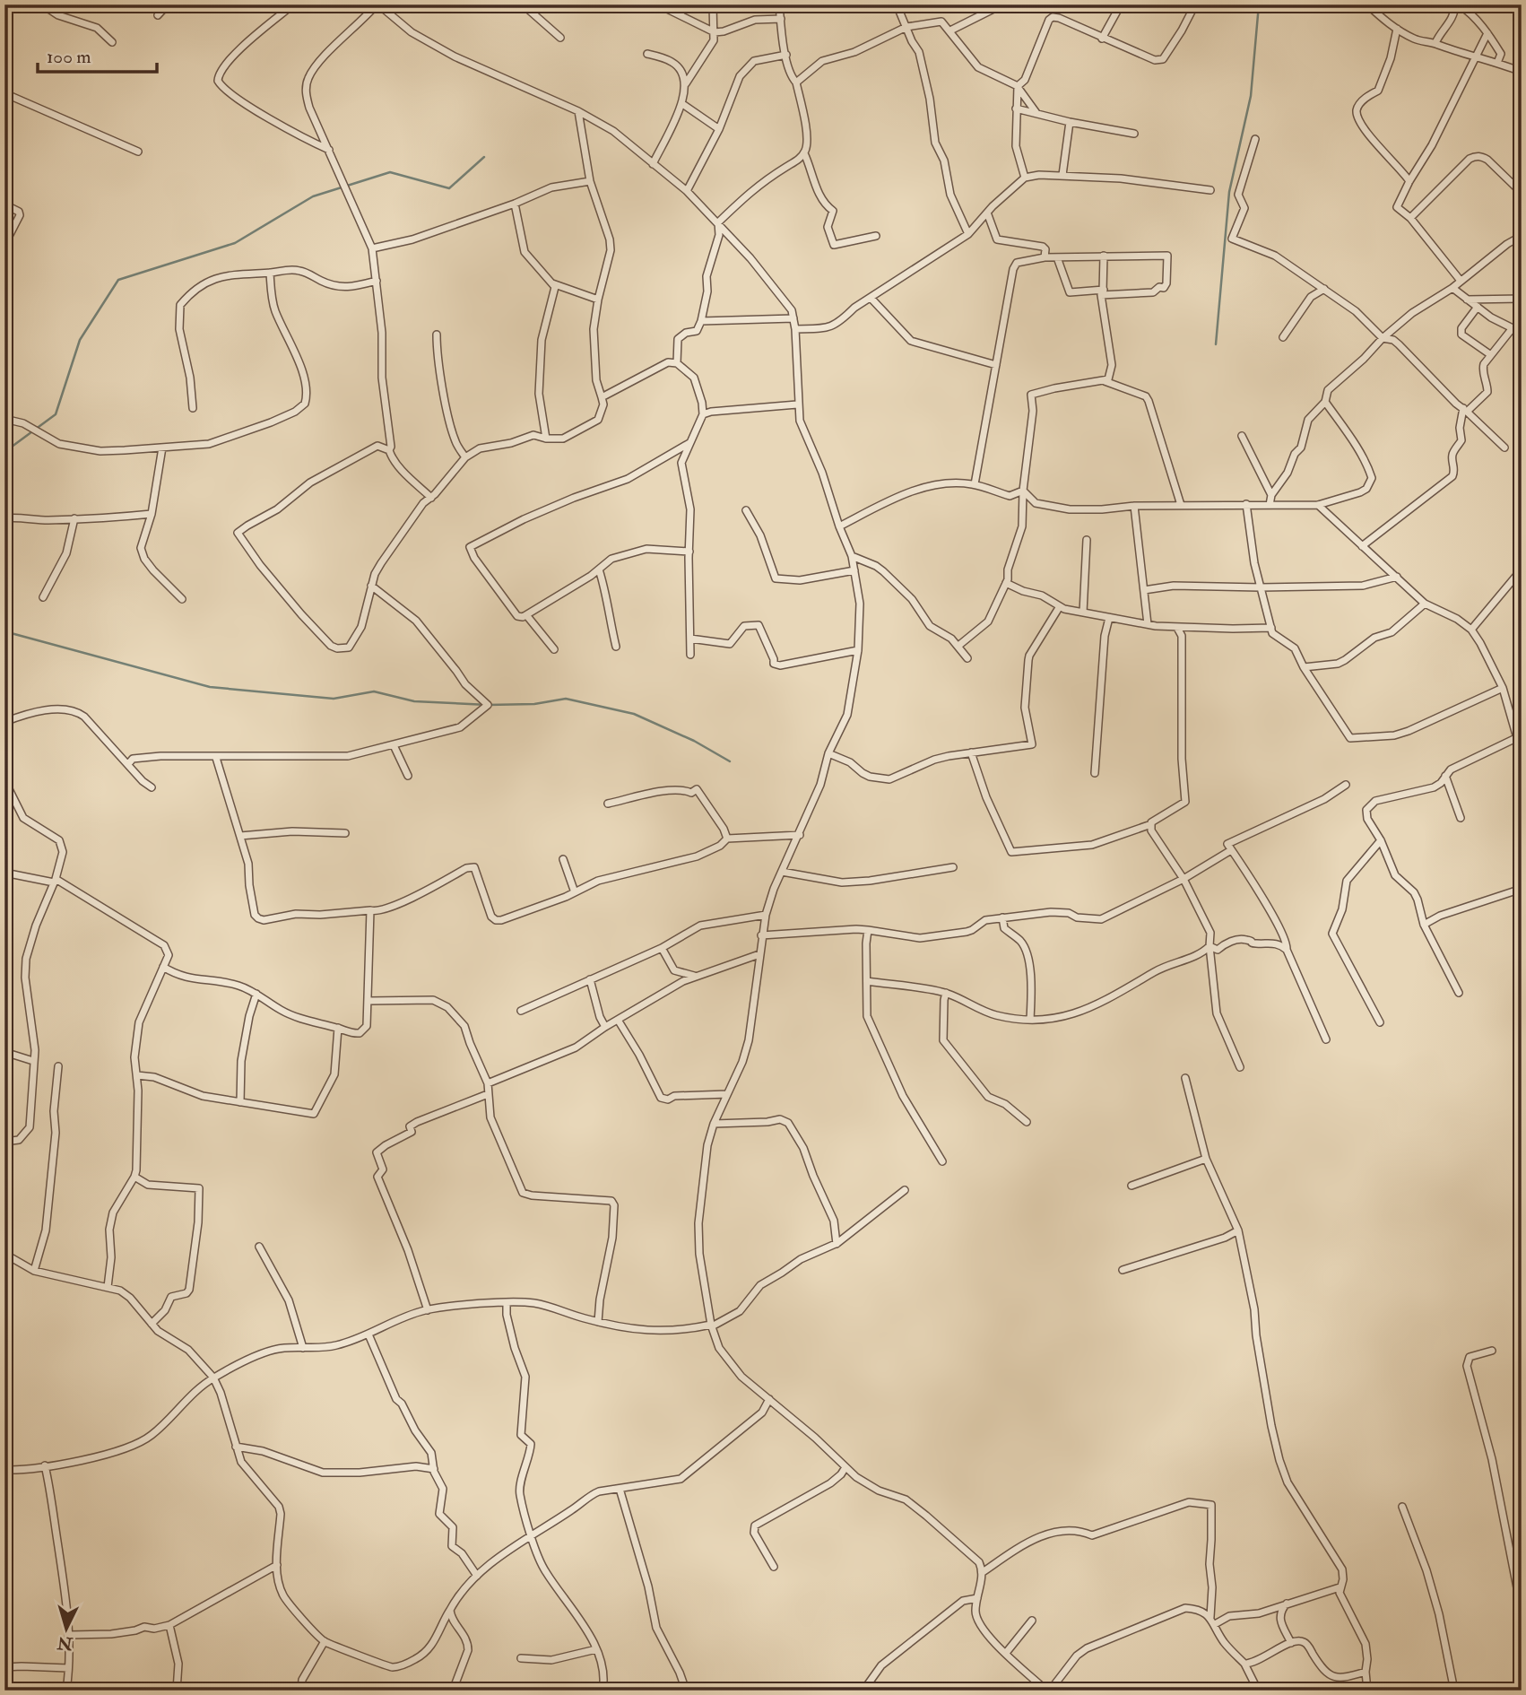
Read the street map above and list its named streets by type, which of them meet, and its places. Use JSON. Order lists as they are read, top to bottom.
{
  "scale_bar": "100 m",
  "north": "bottom"
}
